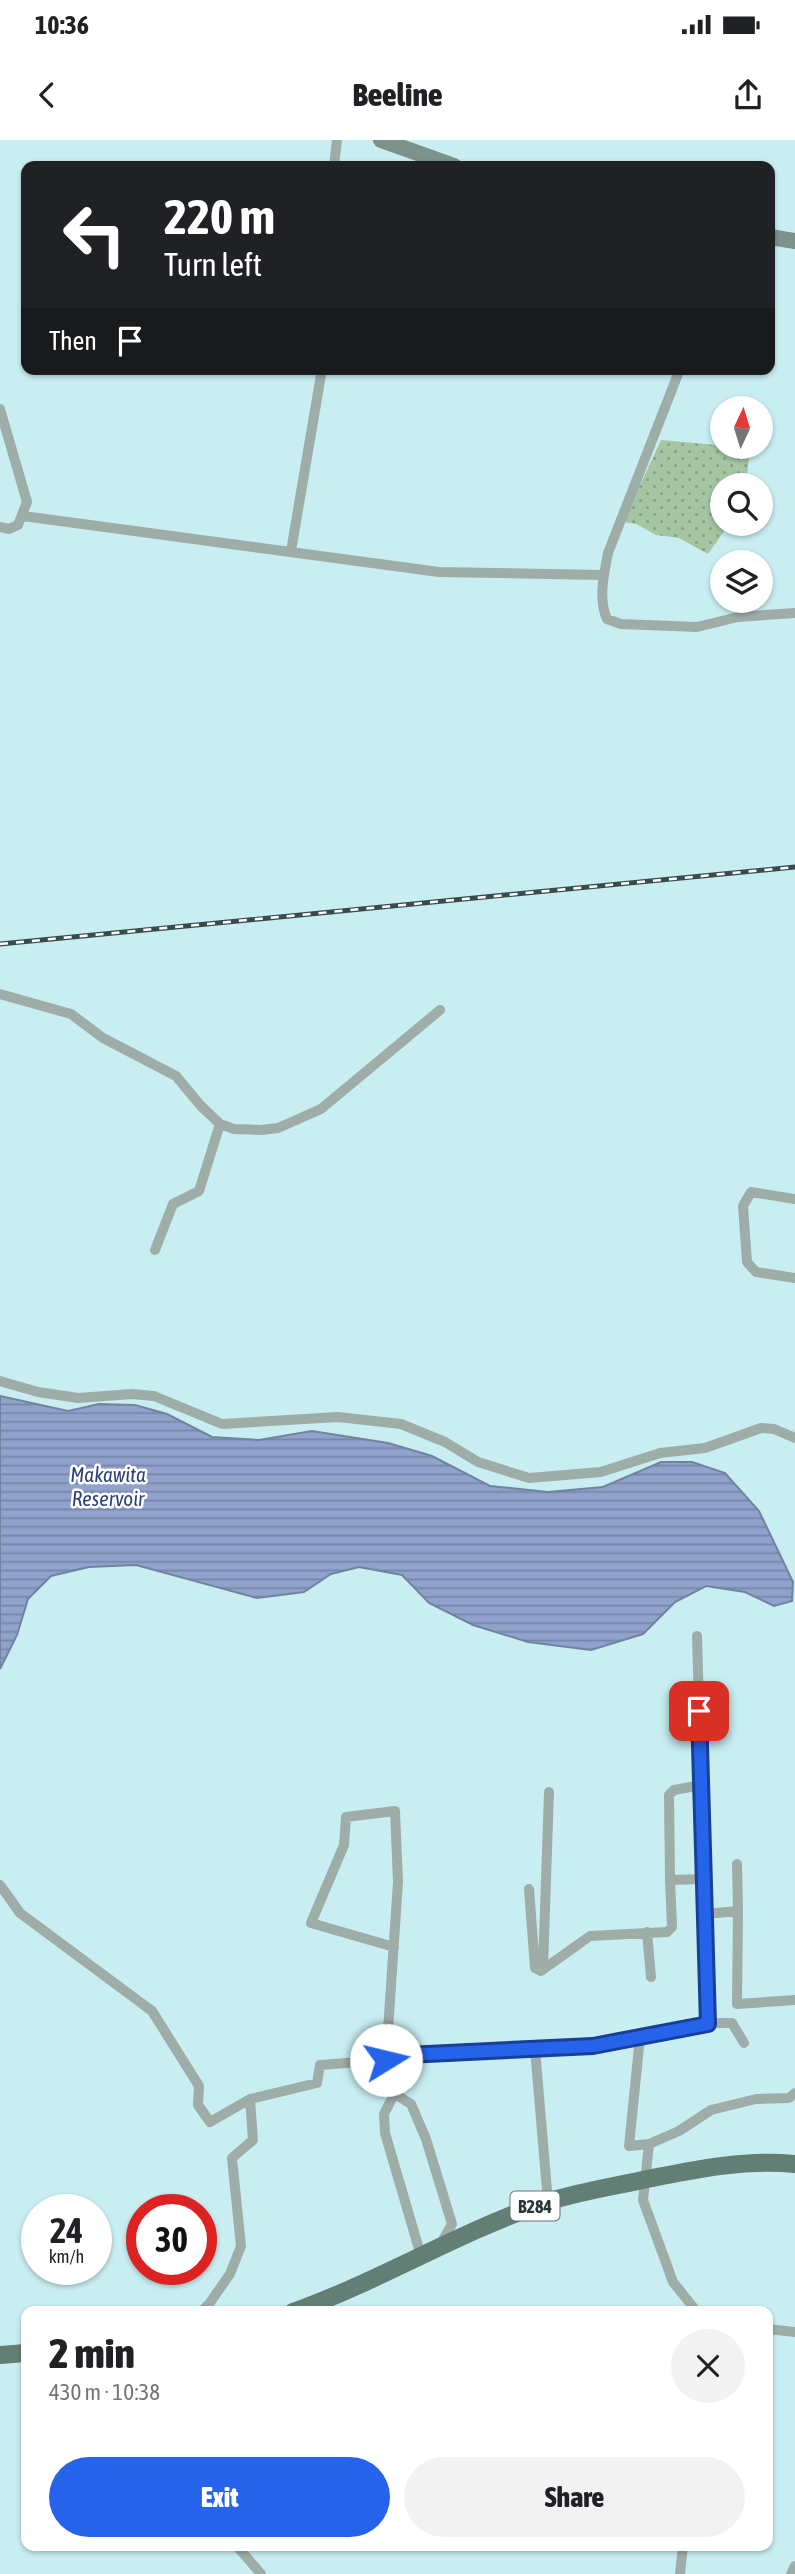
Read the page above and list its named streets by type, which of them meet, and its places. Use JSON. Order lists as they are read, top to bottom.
{
  "streets": {
    "main road": ["B284"]
  },
  "water": ["Makawita Reservoir"],
  "north": "top",
  "page": {
    "status": "10:36",
    "header": "Beeline",
    "turn": ["220 m", "Turn left"],
    "then": "Then",
    "speed": "24 km/h",
    "limit": "30",
    "heading": ["2 min", "430 m · 10:38"],
    "buttons": ["Exit", "Share"]
  }
}
